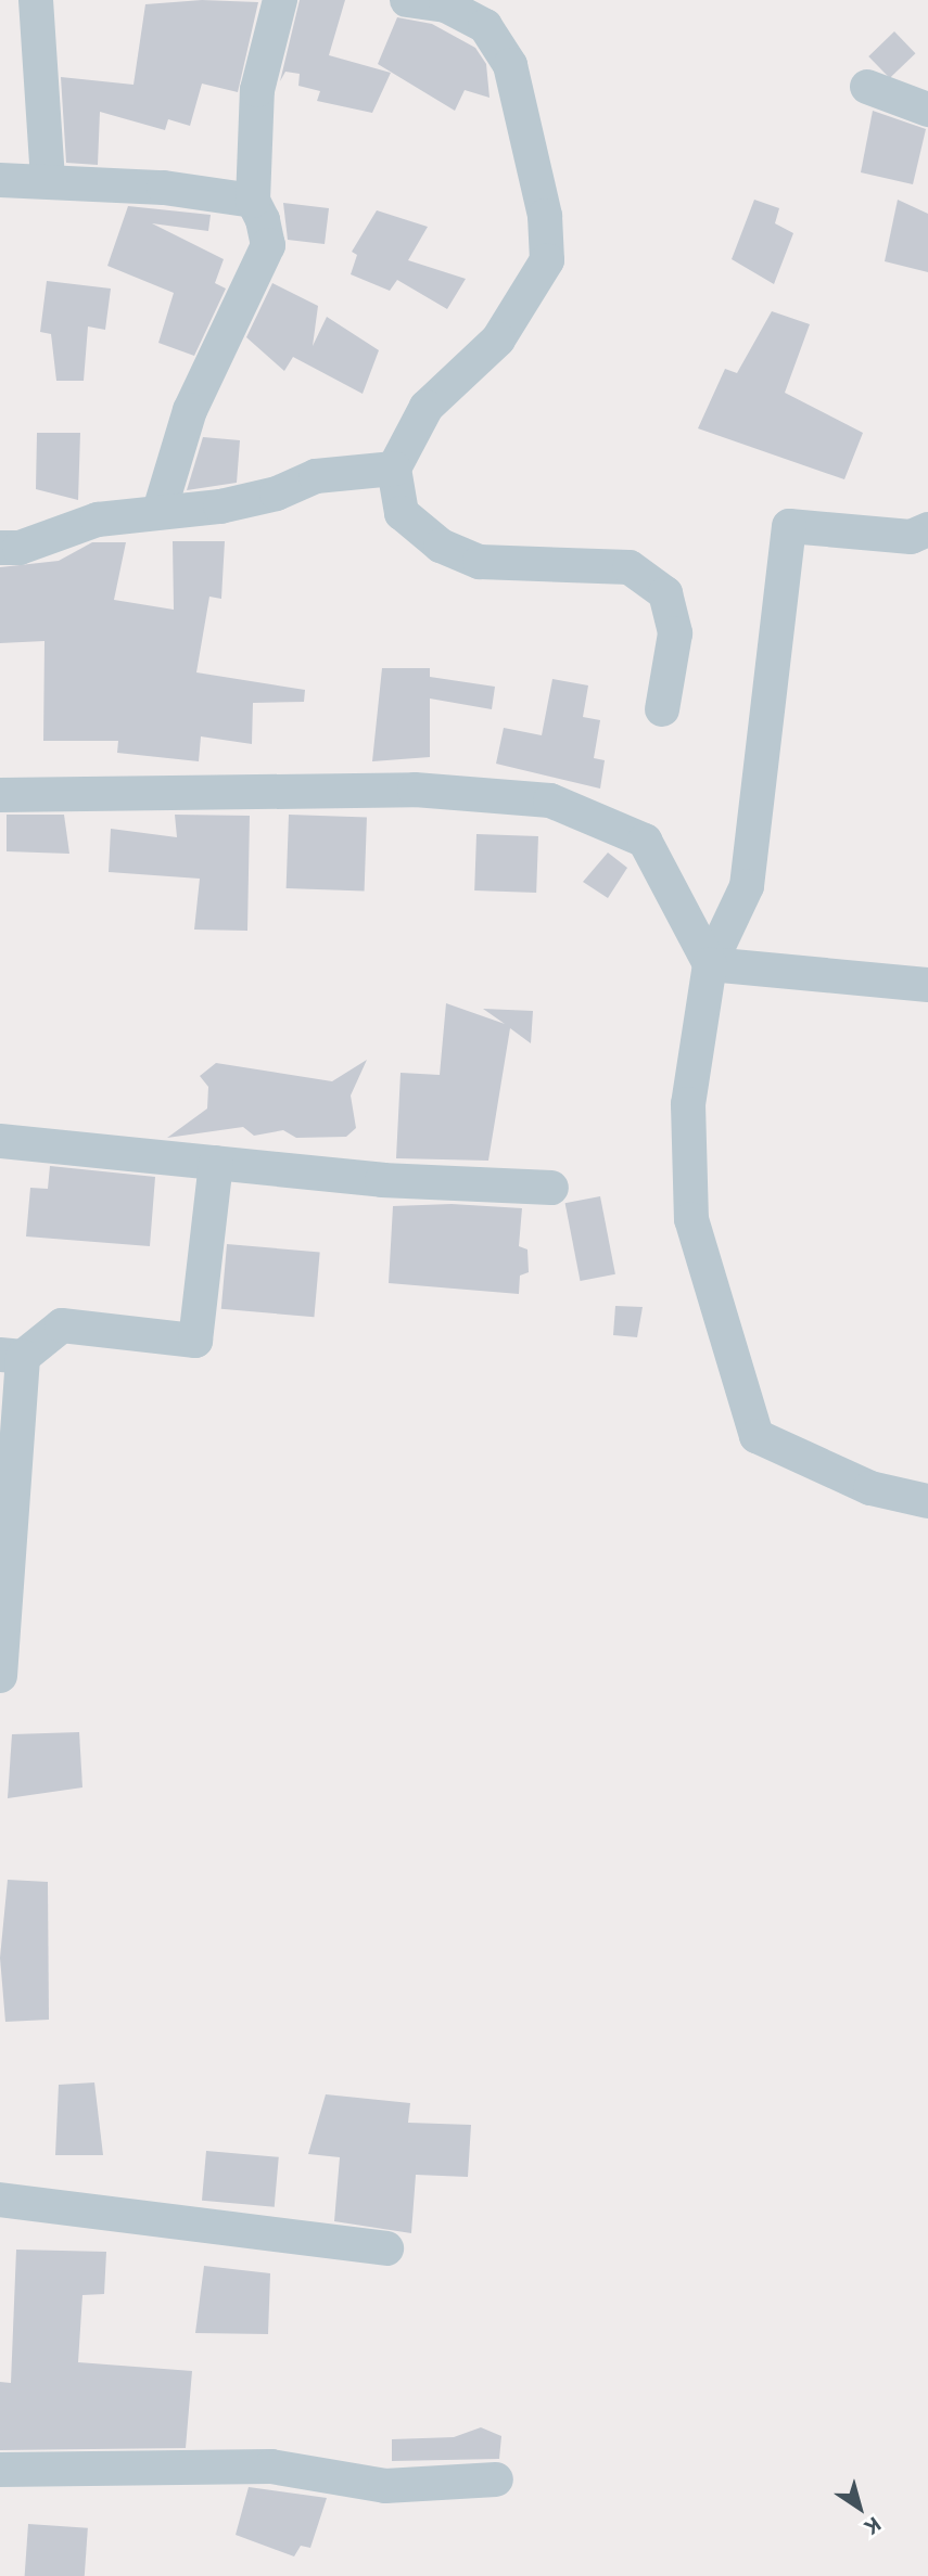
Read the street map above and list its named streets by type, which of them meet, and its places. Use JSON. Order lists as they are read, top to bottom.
{
  "north": "bottom right"
}
